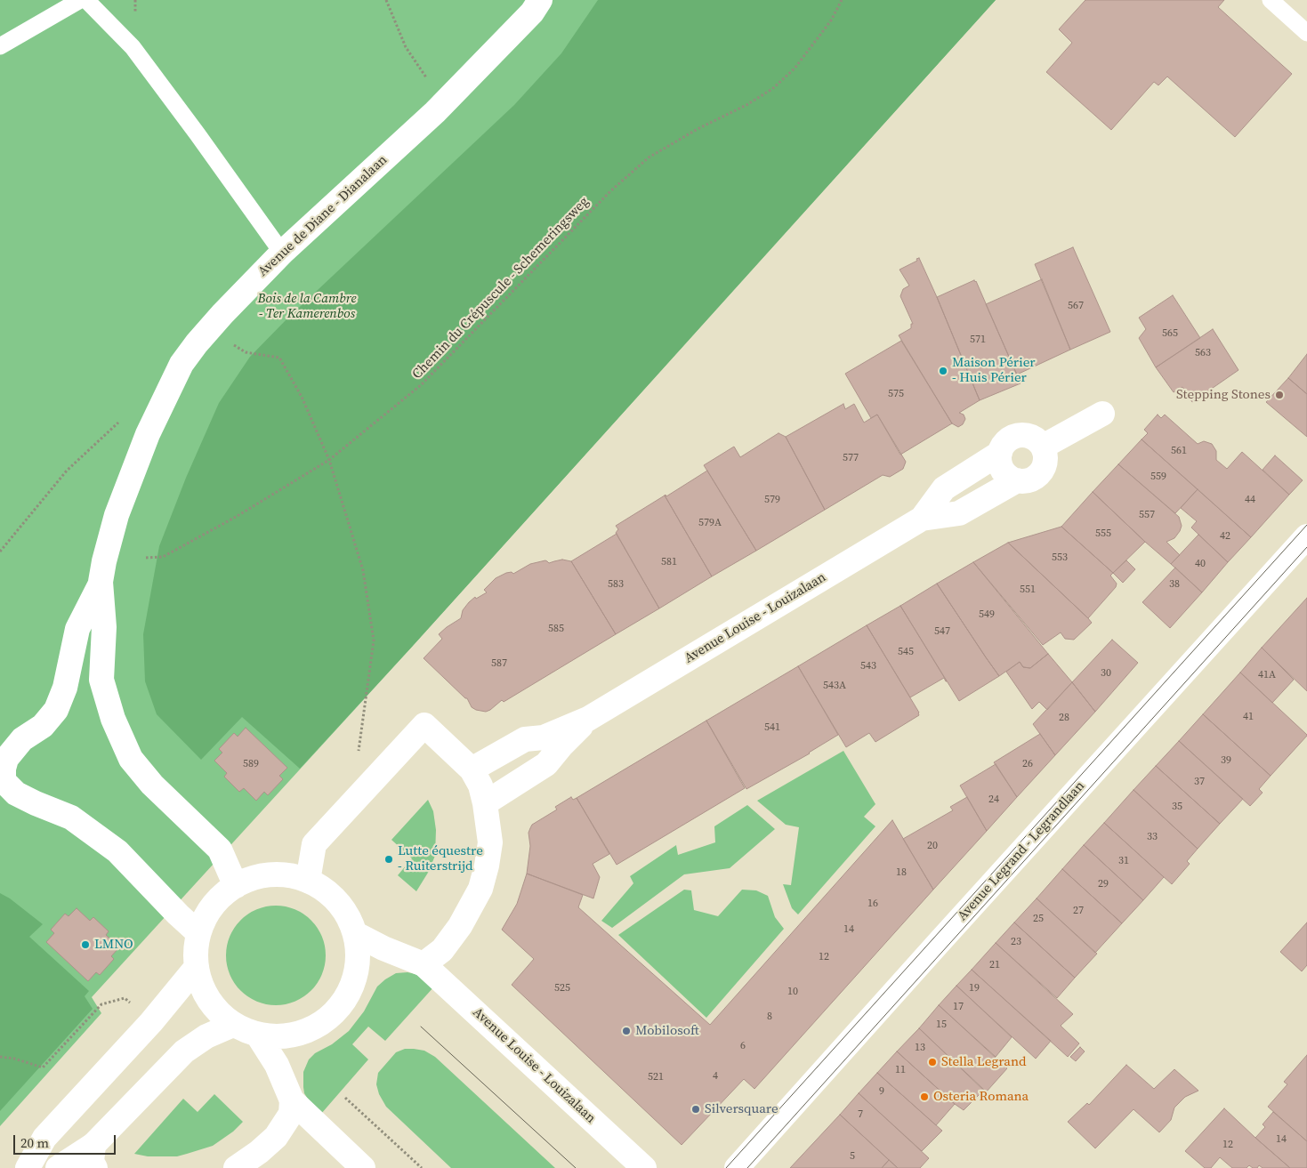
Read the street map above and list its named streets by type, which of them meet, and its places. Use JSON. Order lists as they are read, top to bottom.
{
  "streets": {
    "street": ["Avenue de Diane - Dianalaan", "Avenue Louise - Louizalaan", "Avenue Legrand - Legrandlaan"],
    "path": ["Chemin du Crépuscule - Schemeringsweg"]
  },
  "parks": ["Bois de la Cambre - Ter Kamerenbos"],
  "places": [
    "Maison Périer - Huis Périer",
    "Stepping Stones",
    "Lutte équestre - Ruiterstrijd",
    "LMNO",
    "Mobilosoft",
    "Stella Legrand",
    "Osteria Romana",
    "Silversquare"
  ],
  "house_numbers": [
    "567",
    "565",
    "571",
    "563",
    "575",
    "561",
    "577",
    "559",
    "579",
    "44",
    "557",
    "579A",
    "555",
    "42",
    "553",
    "581",
    "40",
    "583",
    "38",
    "551",
    "549",
    "585",
    "547",
    "545",
    "587",
    "543",
    "30",
    "41A",
    "543A",
    "41",
    "28",
    "541",
    "39",
    "589",
    "26",
    "37",
    "24",
    "35",
    "33",
    "20",
    "31",
    "18",
    "29",
    "16",
    "27",
    "25",
    "14",
    "23",
    "12",
    "21",
    "525",
    "19",
    "10",
    "17",
    "8",
    "15",
    "6",
    "13",
    "11",
    "4",
    "521",
    "9",
    "7",
    "14",
    "12",
    "5"
  ],
  "scale_bar": "20 m"
}
